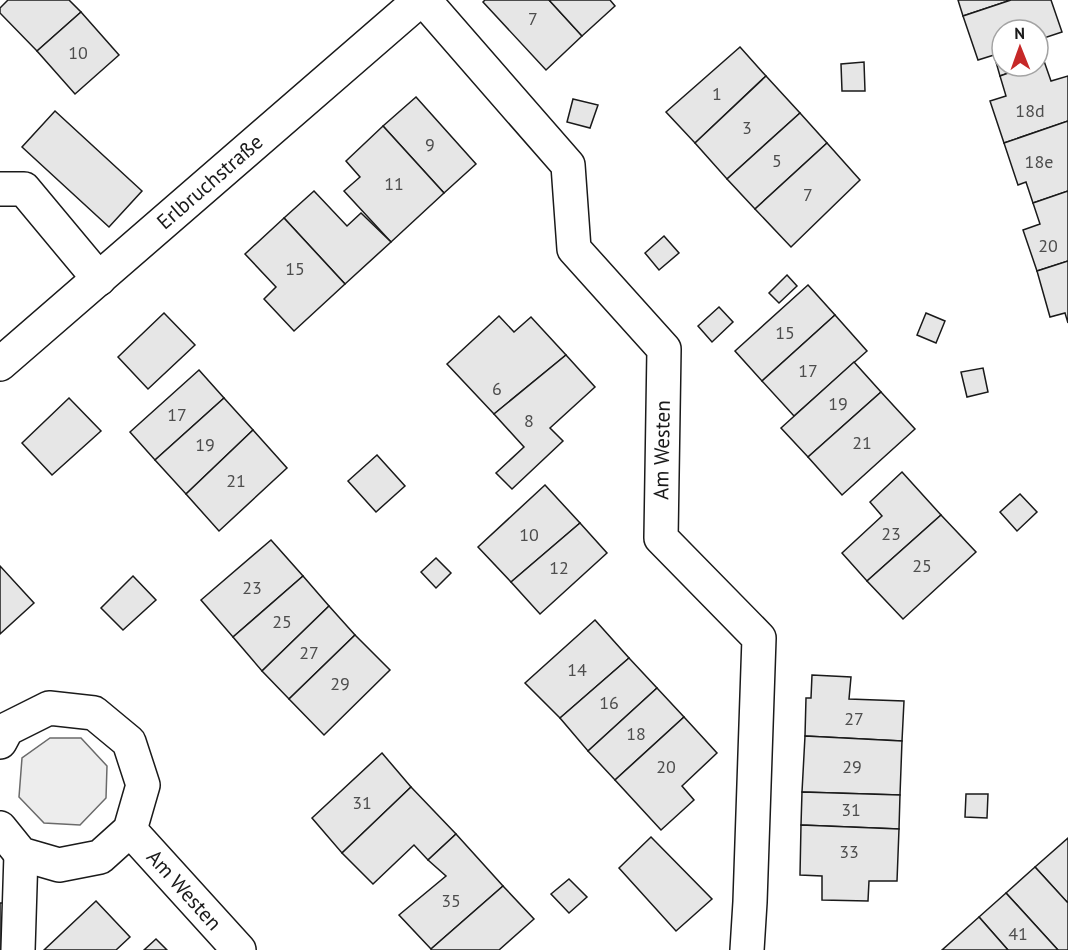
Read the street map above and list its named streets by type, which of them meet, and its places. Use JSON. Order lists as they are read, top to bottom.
{
  "streets": {
    "street": ["Erlbruchstraße", "Am Westen"]
  },
  "crossings": [
    ["Erlbruchstraße", "Am Westen"]
  ],
  "house_numbers": [
    "7",
    "10",
    "1",
    "18d",
    "3",
    "9",
    "5",
    "18e",
    "11",
    "7",
    "20",
    "15",
    "15",
    "17",
    "6",
    "19",
    "17",
    "8",
    "21",
    "19",
    "21",
    "23",
    "10",
    "25",
    "12",
    "23",
    "25",
    "27",
    "14",
    "29",
    "16",
    "27",
    "18",
    "20",
    "29",
    "31",
    "31",
    "33",
    "35",
    "41"
  ],
  "north": "top"
}
